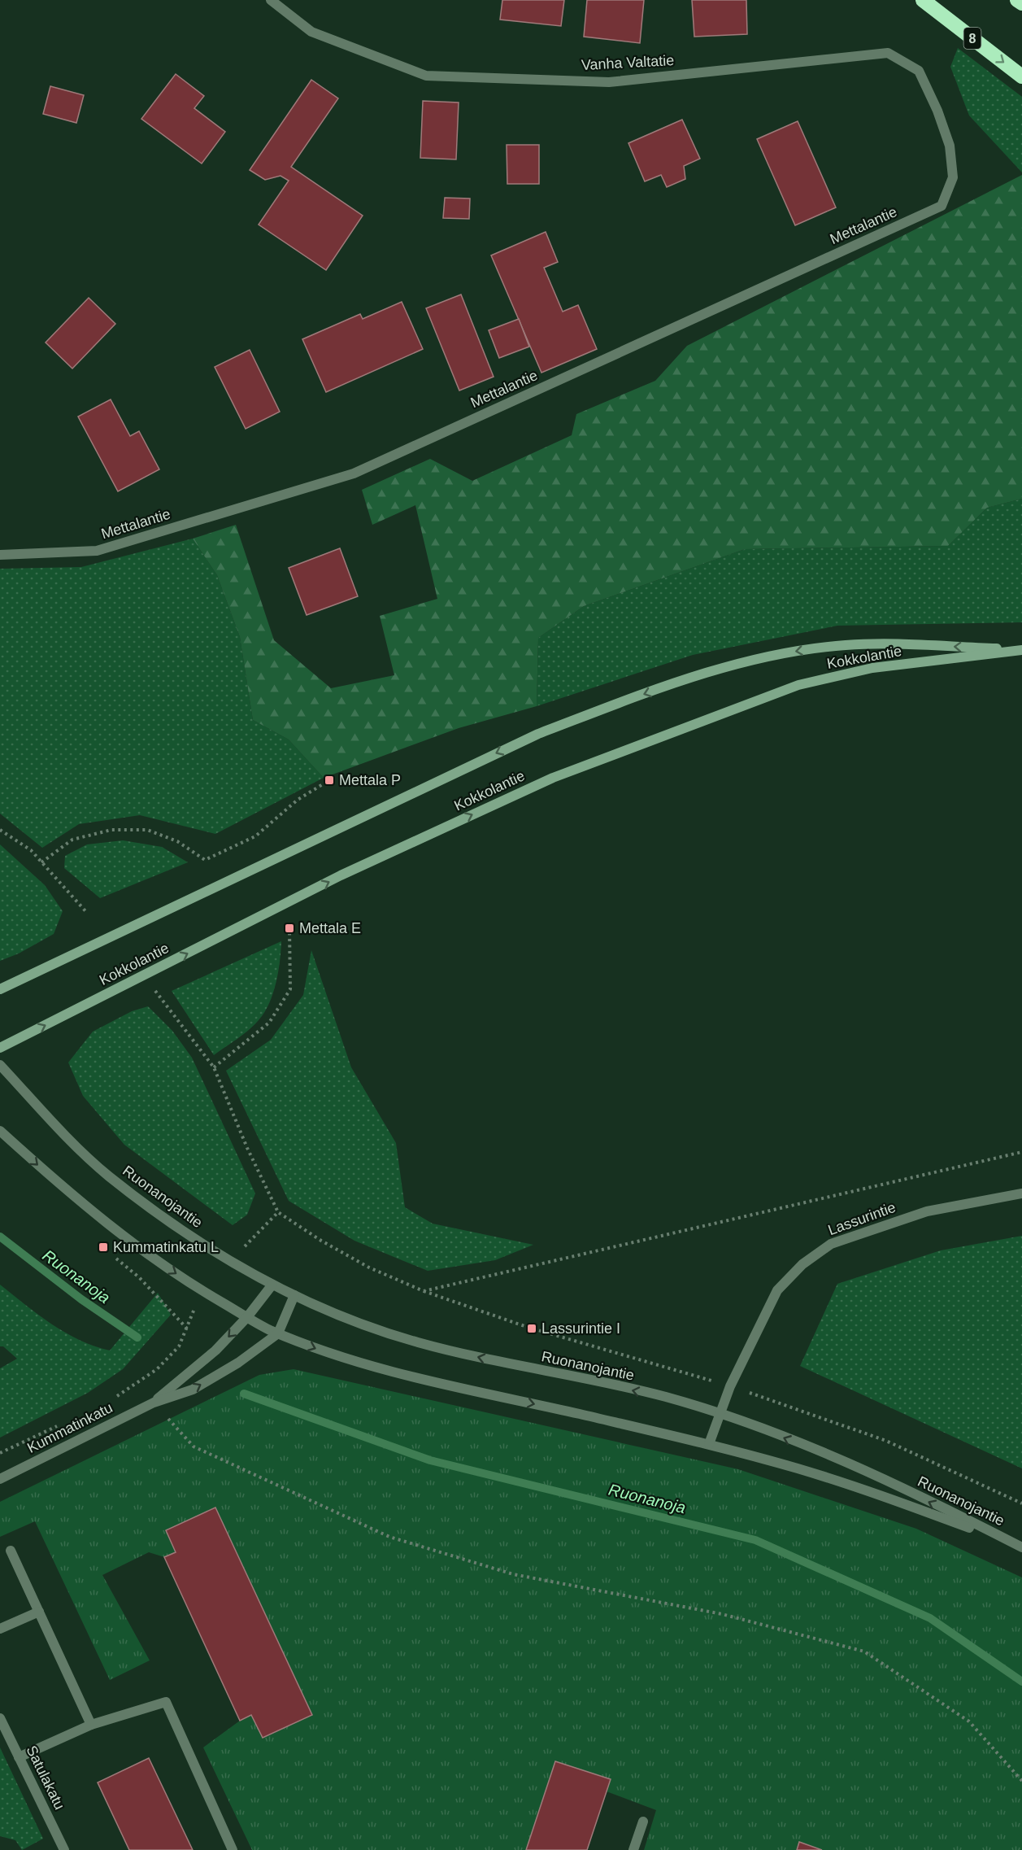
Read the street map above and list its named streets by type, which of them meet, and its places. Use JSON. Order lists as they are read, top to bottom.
{
  "streets": {
    "highway": ["8"],
    "main road": ["Kokkolantie"],
    "street": [
      "Vanha Valtatie",
      "Mettalantie",
      "Ruonanojantie",
      "Lassurintie",
      "Kummatinkatu",
      "Satulakatu"
    ]
  },
  "crossings": [
    ["Vanha Valtatie", "Mettalantie"],
    ["Ruonanojantie", "Lassurintie"],
    ["Ruonanojantie", "Kummatinkatu"]
  ],
  "water": ["Ruonanoja"],
  "places": {
    "transit": [
      "Mettala P",
      "Mettala E",
      "Kummatinkatu L",
      "Lassurintie I"
    ]
  }
}
